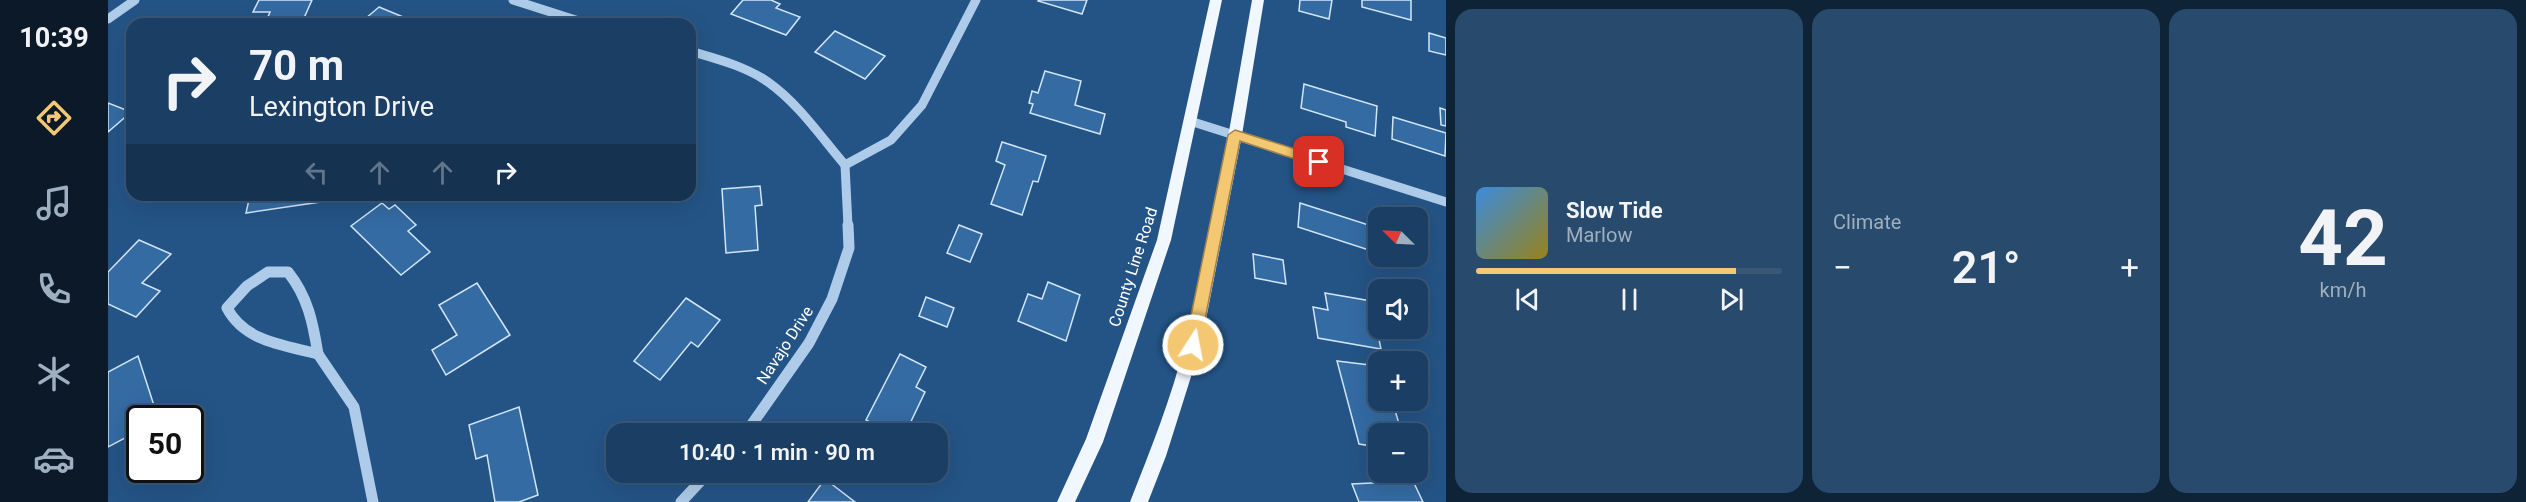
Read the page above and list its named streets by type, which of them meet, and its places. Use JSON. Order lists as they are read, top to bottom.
{
  "streets": {
    "main road": ["County Line Road"],
    "street": ["Navajo Drive"]
  },
  "north": "top left",
  "page": {
    "tabs": "10:39",
    "tile": [
      "Climate",
      ["42", "km/h"]
    ],
    "turn": ["70 m", "Lexington Drive"],
    "song": ["Slow Tide", "Marlow"],
    "map_buttons": ["+", "−"],
    "heat": ["−", "21°", "+"],
    "limit": "50",
    "trip": "10:40 · 1 min · 90 m"
  }
}
